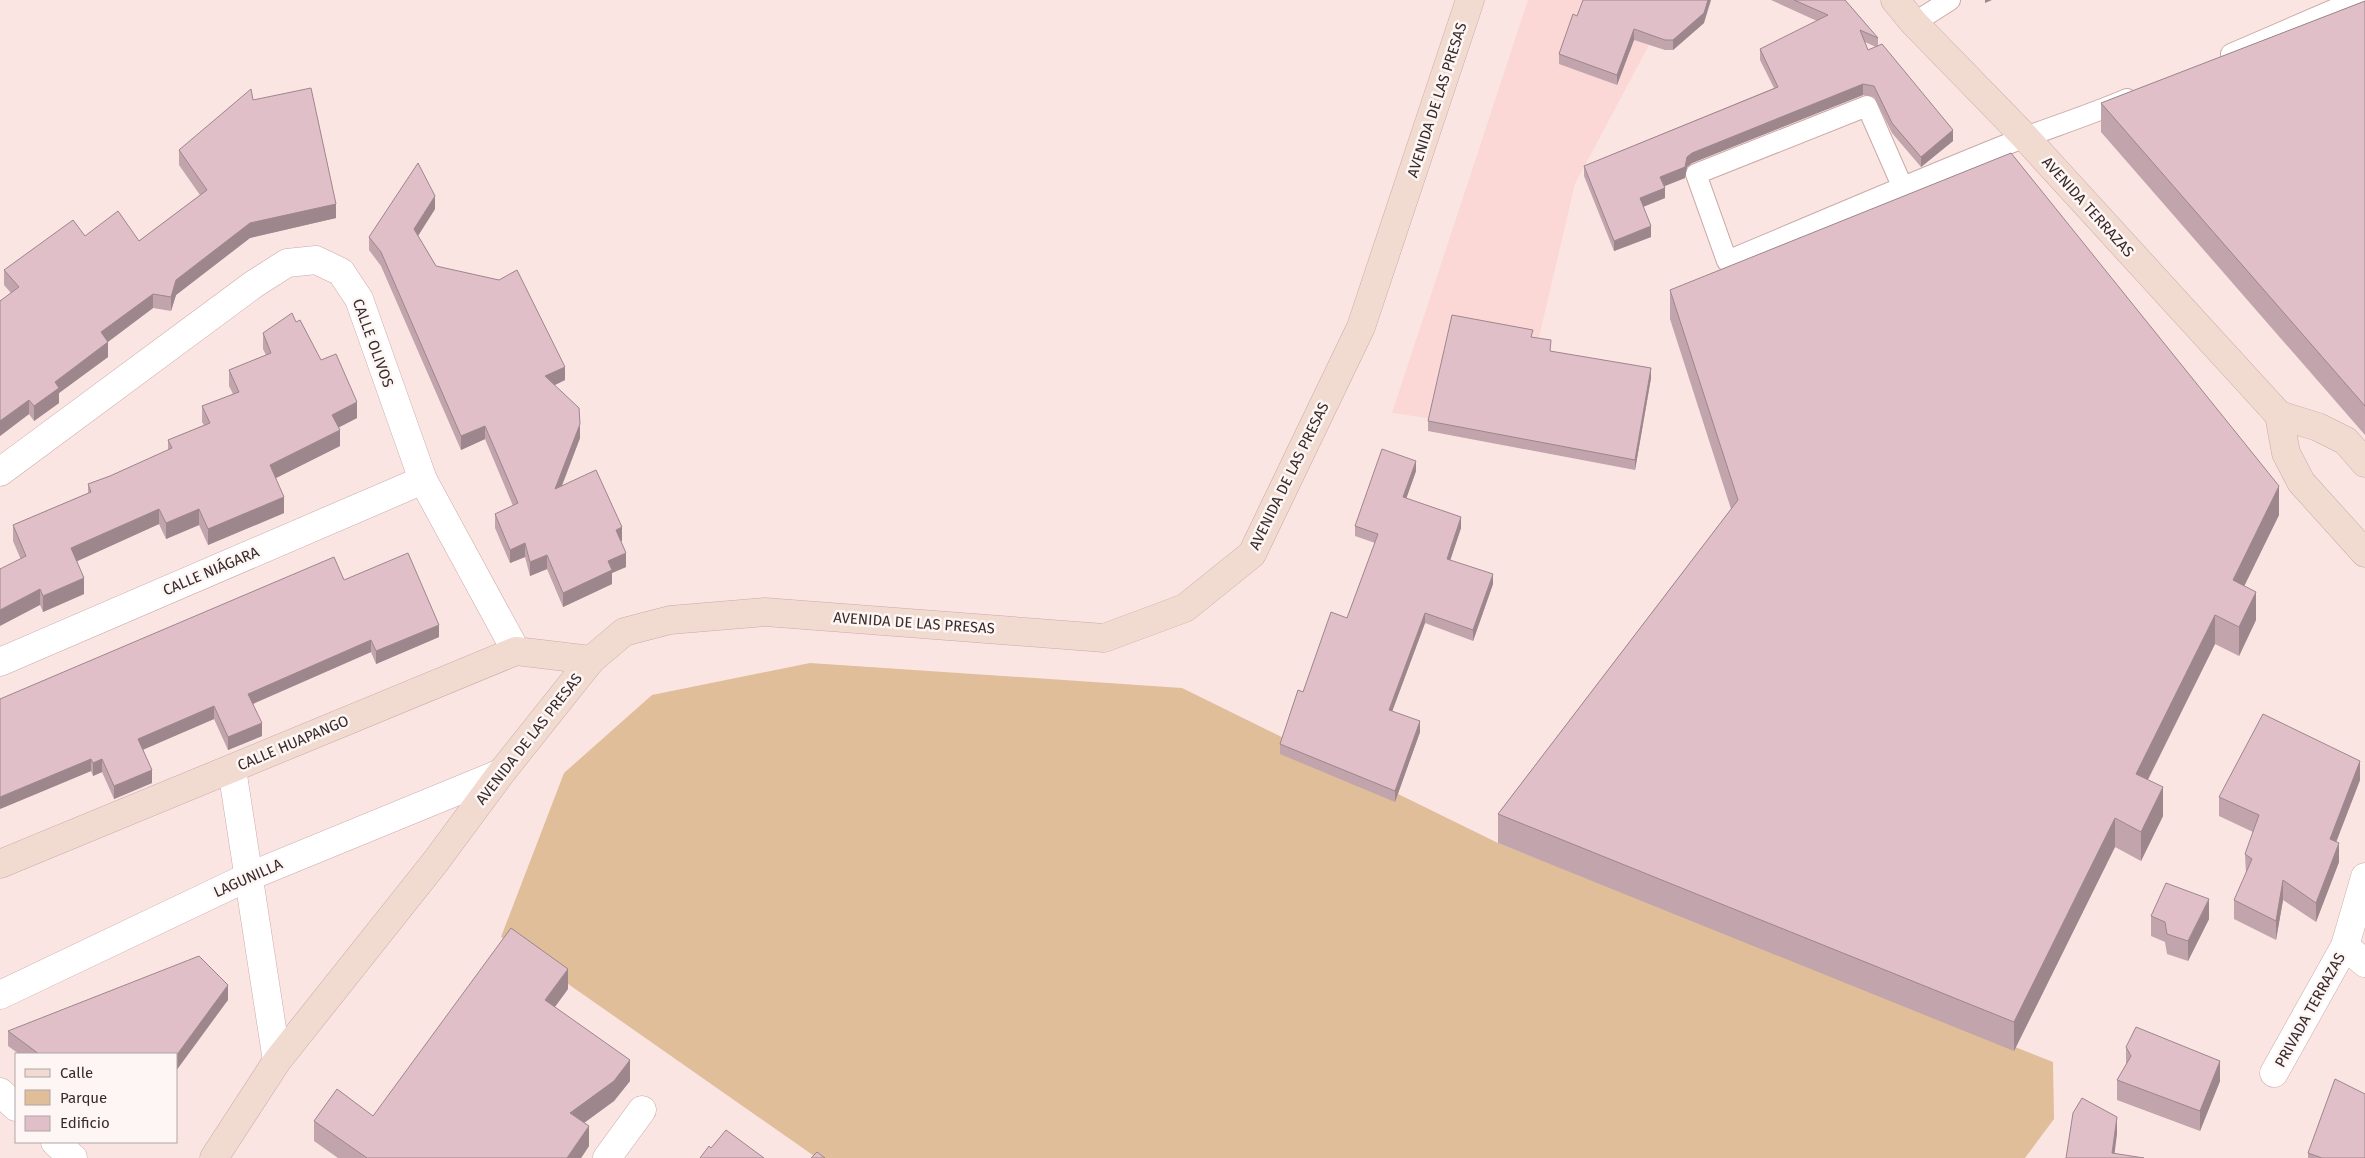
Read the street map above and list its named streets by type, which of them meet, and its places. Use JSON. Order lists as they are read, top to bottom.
{
  "streets": {
    "main road": ["AVENIDA DE LAS PRESAS", "AVENIDA TERRAZAS", "CALLE HUAPANGO"],
    "street": [
      "CALLE OLIVOS",
      "CALLE NIÁGARA",
      "LAGUNILLA",
      "PRIVADA TERRAZAS"
    ]
  },
  "crossings": [
    ["AVENIDA DE LAS PRESAS", "CALLE HUAPANGO"],
    ["AVENIDA DE LAS PRESAS", "LAGUNILLA"],
    ["CALLE OLIVOS", "CALLE NIÁGARA"],
    ["CALLE OLIVOS", "CALLE HUAPANGO"]
  ],
  "legend": ["Calle", "Parque", "Edificio"]
}
